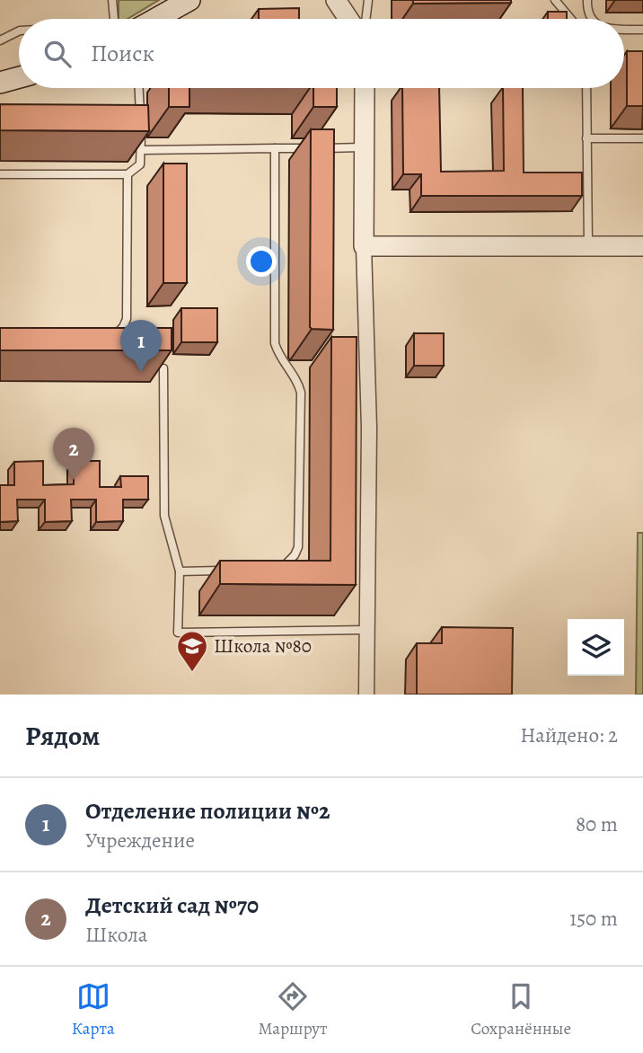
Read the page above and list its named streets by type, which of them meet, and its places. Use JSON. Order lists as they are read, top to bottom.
{
  "places": {
    "school or university": ["Школа №80"]
  },
  "page": {
    "search": "Поиск",
    "pins": ["1", "2"],
    "heading": ["Рядом", "Найдено: 2"],
    "list": [
      {
        "mark": "1",
        "name": "Отделение полиции №2",
        "note": "Учреждение",
        "value": "80 m"
      },
      {
        "mark": "2",
        "name": "Детский сад №70",
        "note": "Школа",
        "value": "150 m"
      }
    ],
    "nav": ["Карта", "Маршрут", "Сохранённые"]
  }
}
